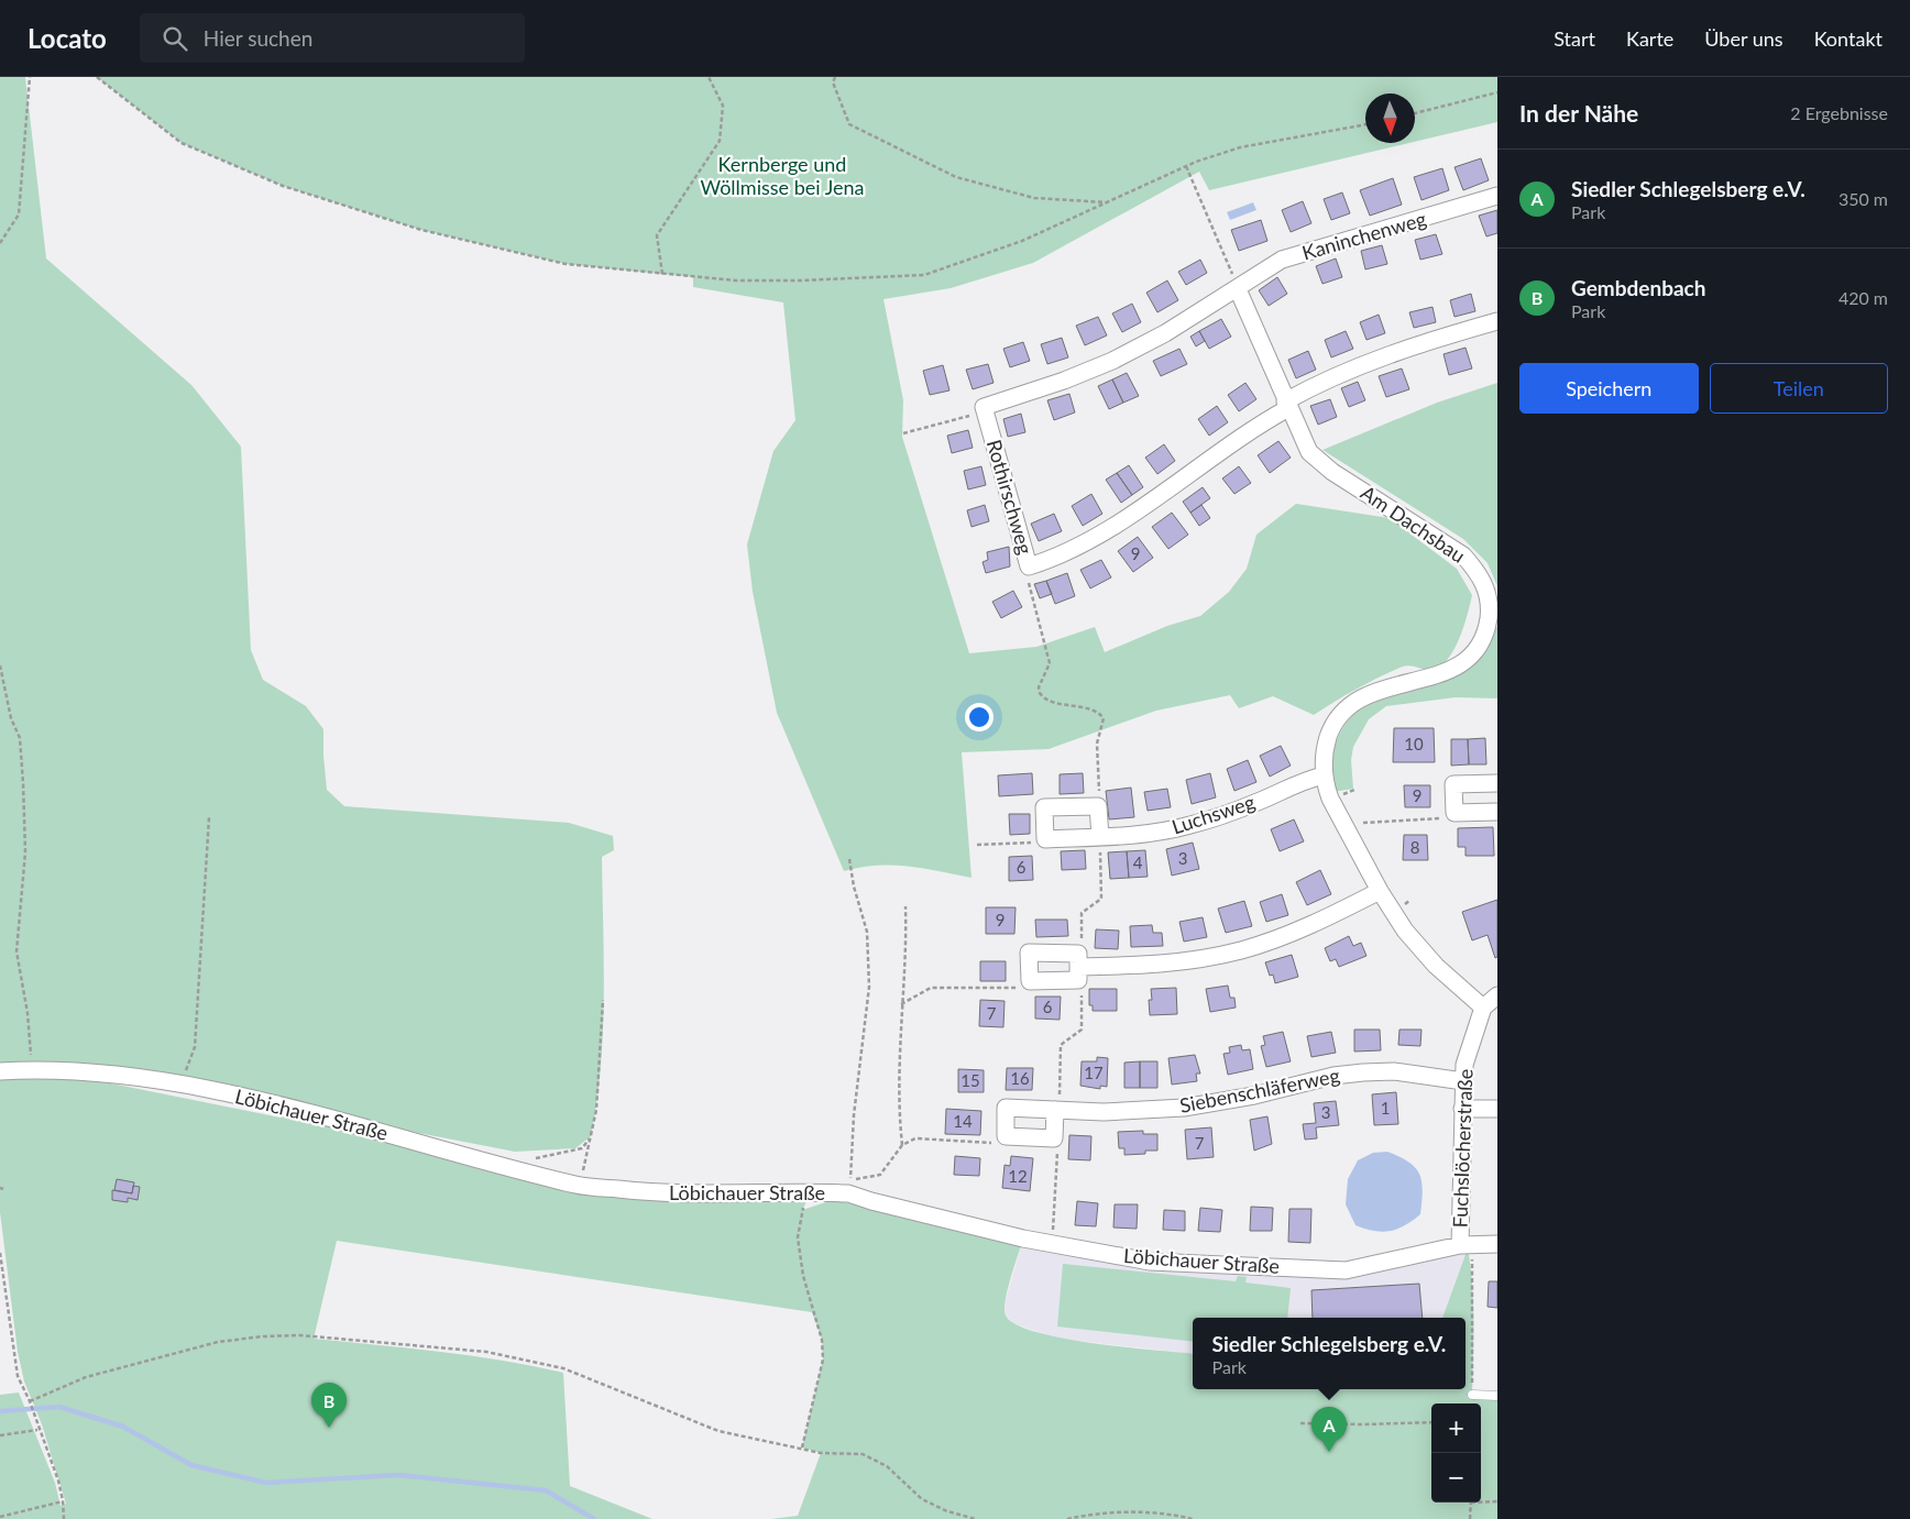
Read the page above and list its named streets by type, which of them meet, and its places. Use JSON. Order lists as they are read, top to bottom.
{
  "streets": {
    "street": [
      "Kaninchenweg",
      "Rothirschweg",
      "Am Dachsbau",
      "Luchsweg",
      "Siebenschläferweg",
      "Löbichauer Straße",
      "Fuchslöcherstraße"
    ]
  },
  "crossings": [
    ["Kaninchenweg", "Am Dachsbau"],
    ["Rothirschweg", "Am Dachsbau"],
    ["Am Dachsbau", "Luchsweg"],
    ["Am Dachsbau", "Fuchslöcherstraße"],
    ["Siebenschläferweg", "Fuchslöcherstraße"],
    ["Löbichauer Straße", "Fuchslöcherstraße"]
  ],
  "parks": ["Kernberge und Wöllmisse bei Jena"],
  "house_numbers": [
    "9",
    "10",
    "9",
    "8",
    "3",
    "4",
    "6",
    "9",
    "6",
    "7",
    "17",
    "16",
    "15",
    "1",
    "3",
    "14",
    "7",
    "12"
  ],
  "north": "bottom",
  "page": {
    "header": "Locato",
    "search": "Hier suchen",
    "nav": [
      "Start",
      "Karte",
      "Über uns",
      "Kontakt"
    ],
    "heading": ["In der Nähe", "2 Ergebnisse"],
    "list": [
      {
        "mark": "A",
        "name": "Siedler Schlegelsberg e.V.",
        "note": "Park",
        "value": "350 m"
      },
      {
        "mark": "B",
        "name": "Gembdenbach",
        "note": "Park",
        "value": "420 m"
      }
    ],
    "buttons": ["Speichern", "Teilen"],
    "popup": ["Siedler Schlegelsberg e.V.", "Park"],
    "pins": ["B", "A"],
    "map_buttons": ["+", "−"]
  }
}
